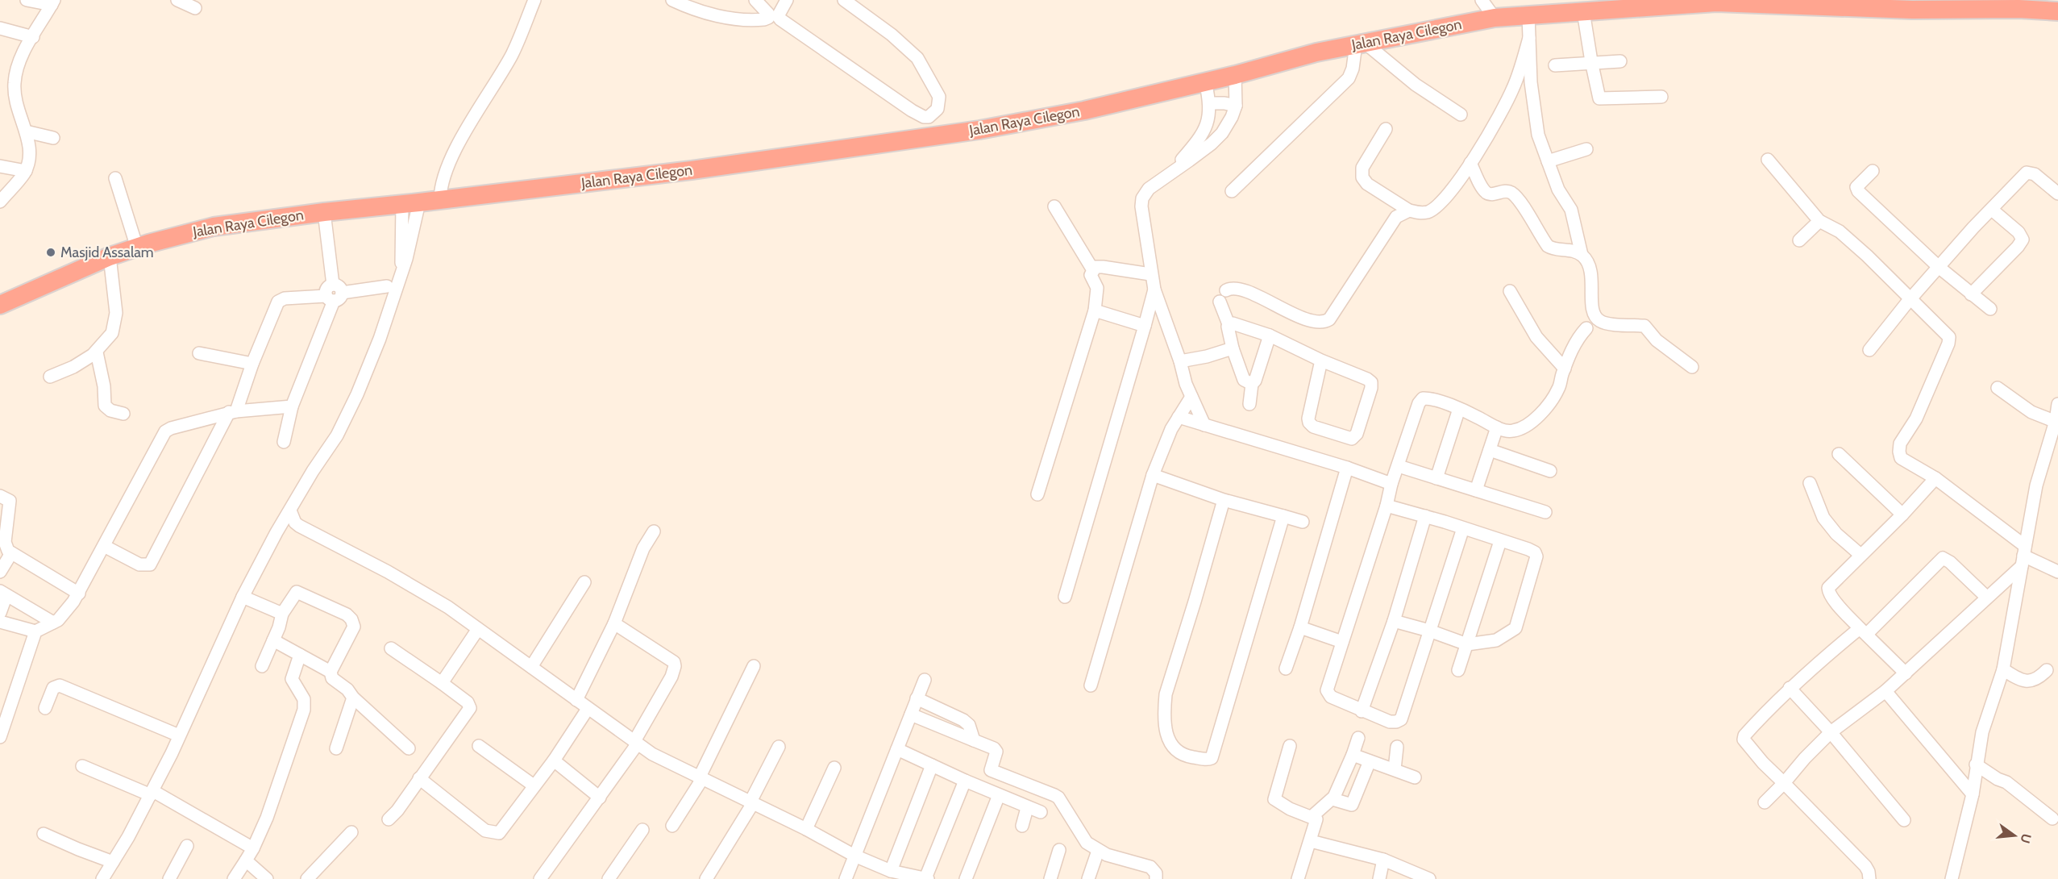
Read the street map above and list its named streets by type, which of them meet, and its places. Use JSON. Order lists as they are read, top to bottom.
{
  "streets": {
    "highway": ["Jalan Raya Cilegon"]
  },
  "places": ["Masjid Assalam"],
  "north": "right"
}
